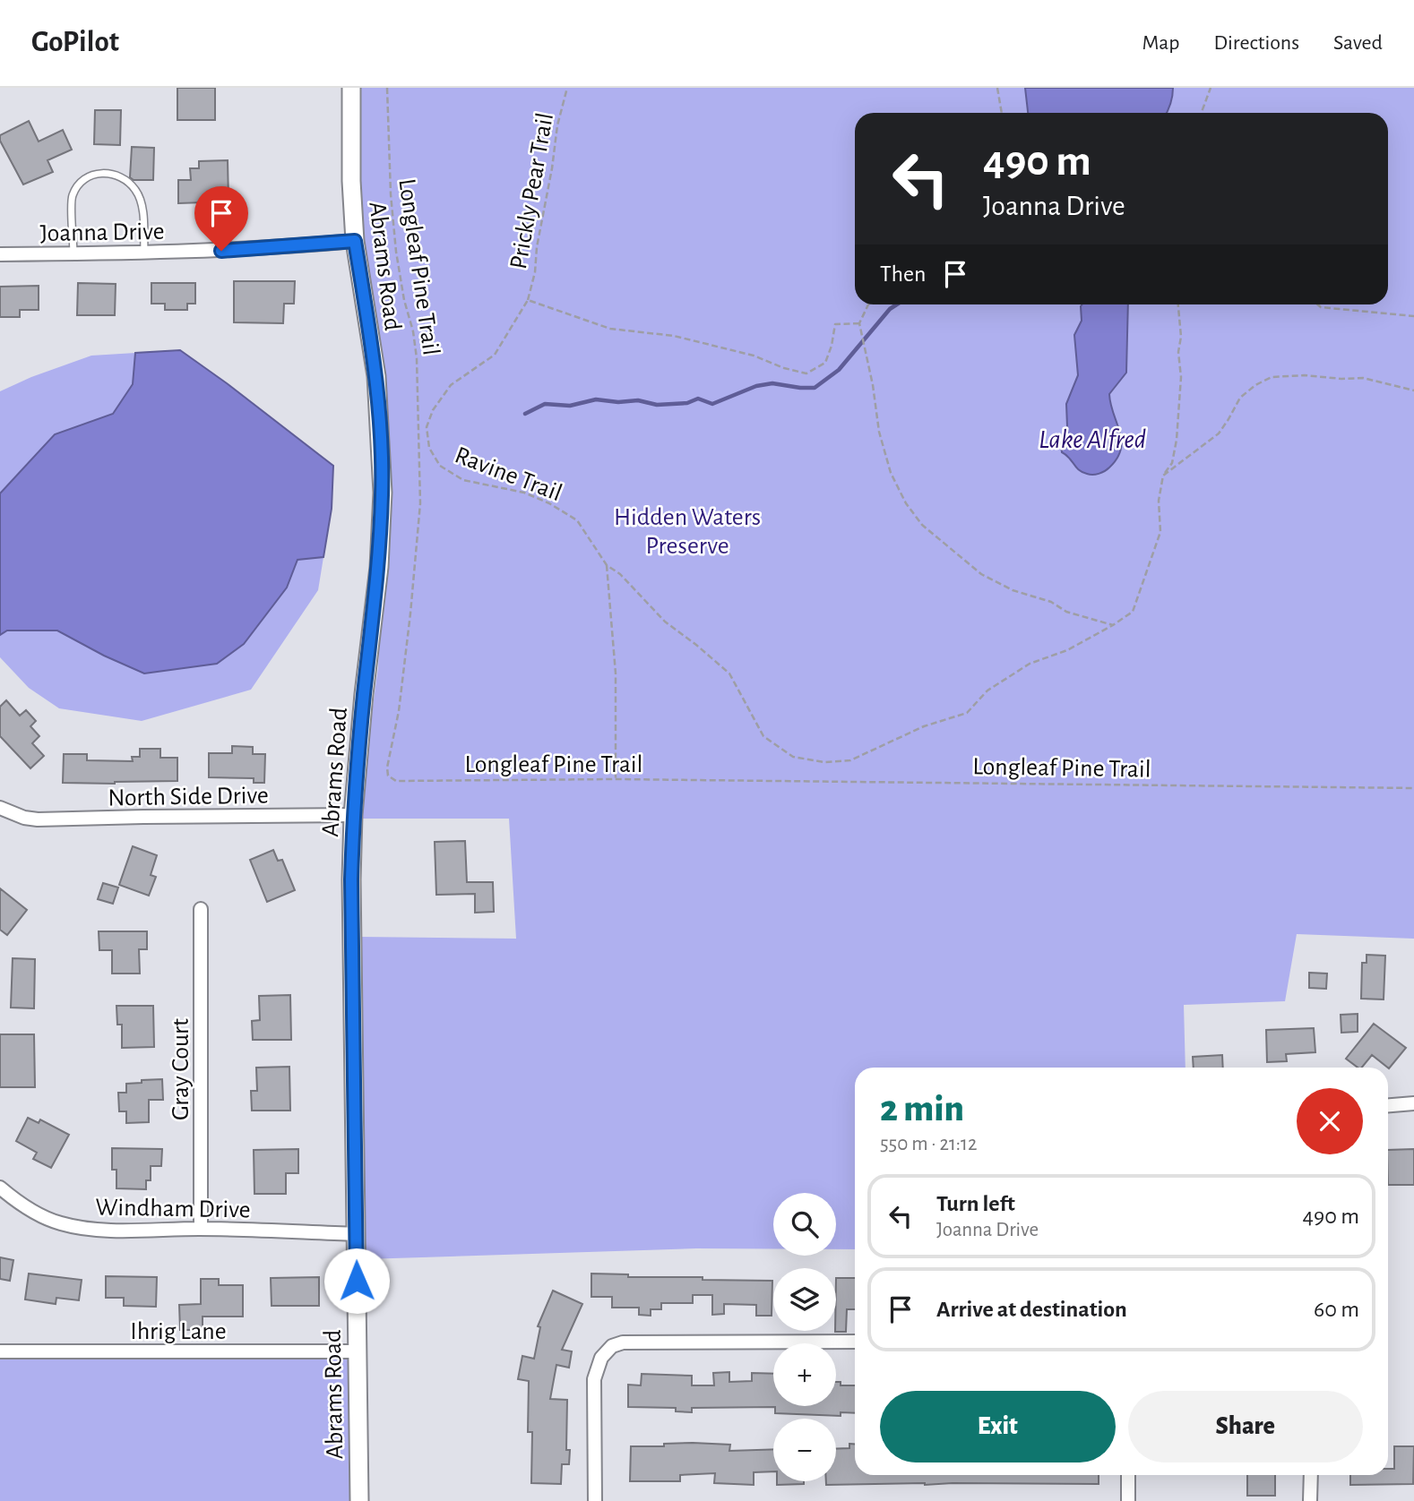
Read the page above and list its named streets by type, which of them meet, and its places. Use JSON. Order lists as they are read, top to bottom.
{
  "streets": {
    "street": [
      "Joanna Drive",
      "Abrams Road",
      "North Side Drive",
      "Gray Court",
      "Windham Drive",
      "Ihrig Lane"
    ],
    "path": ["Prickly Pear Trail", "Longleaf Pine Trail", "Ravine Trail"]
  },
  "crossings": [
    ["Prickly Pear Trail", "Ravine Trail"],
    ["Joanna Drive", "Abrams Road"],
    ["Abrams Road", "North Side Drive"],
    ["Abrams Road", "Windham Drive"],
    ["Abrams Road", "Ihrig Lane"],
    ["Gray Court", "Windham Drive"]
  ],
  "water": ["Lake Alfred"],
  "parks": ["Hidden Waters Preserve"],
  "page": {
    "header": "GoPilot",
    "nav": ["Map", "Directions", "Saved"],
    "turn": ["490 m", "Joanna Drive"],
    "then": "Then",
    "heading": ["2 min", "550 m · 21:12"],
    "list": [
      {
        "name": "Turn left",
        "note": "Joanna Drive",
        "value": "490 m"
      },
      {
        "name": "Arrive at destination",
        "value": "60 m"
      }
    ],
    "map_buttons": ["+", "−"],
    "buttons": ["Exit", "Share"]
  }
}
